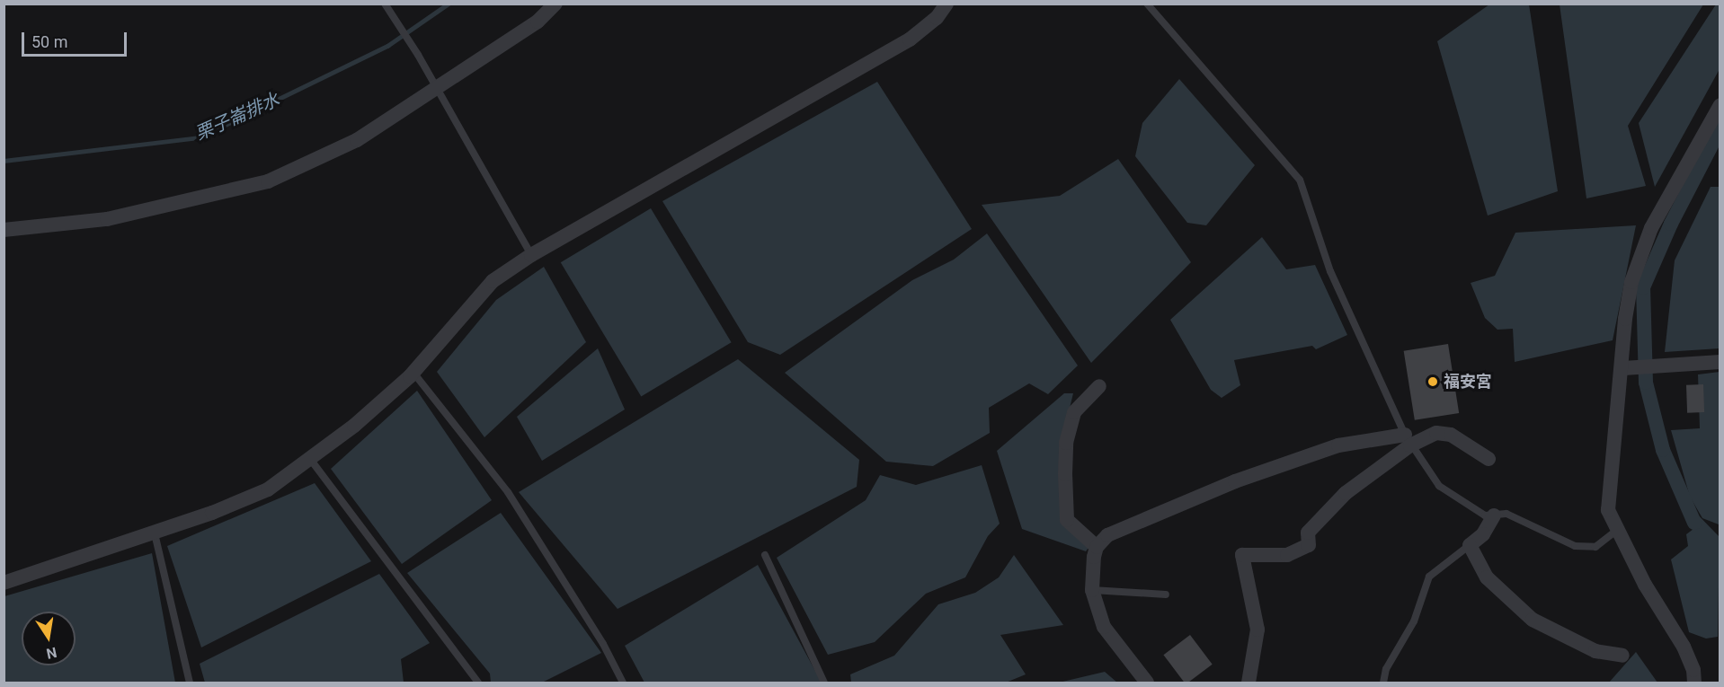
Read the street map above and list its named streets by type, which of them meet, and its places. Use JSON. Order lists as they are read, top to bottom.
{
  "water": ["栗子崙排水"],
  "places": ["福安宮"],
  "scale_bar": "50 m",
  "north": "bottom"
}
